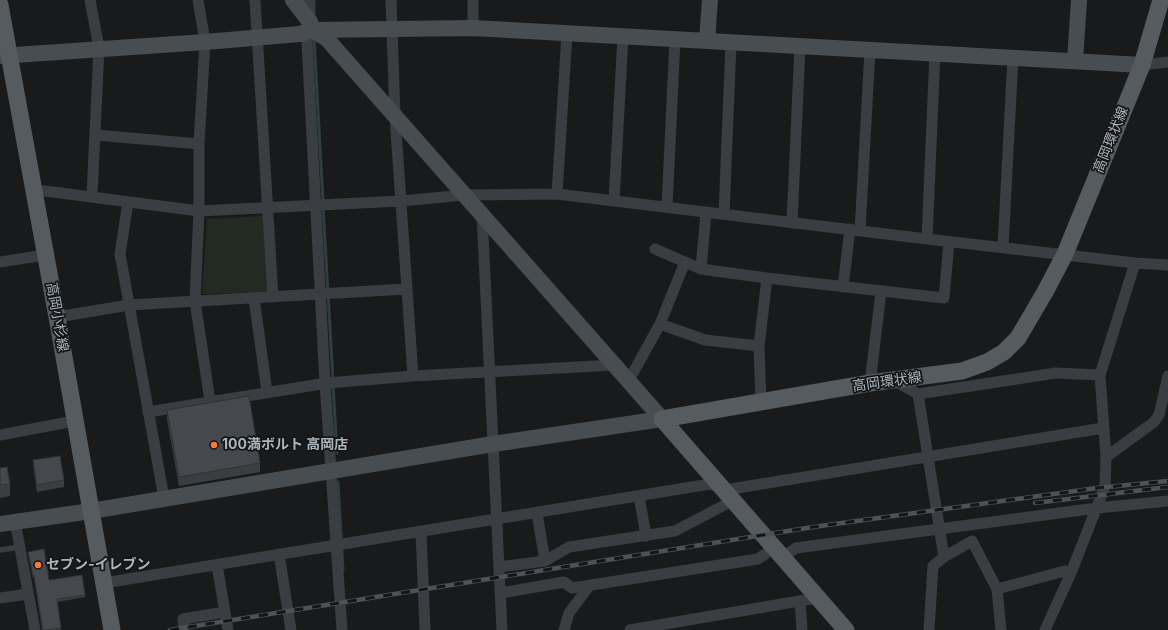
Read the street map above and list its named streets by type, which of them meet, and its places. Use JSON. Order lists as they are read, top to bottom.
{
  "streets": {
    "main road": ["高岡環状線", "高岡小杉線"]
  },
  "places": ["100満ボルト 高岡店", "セブン-イレブン"]
}
